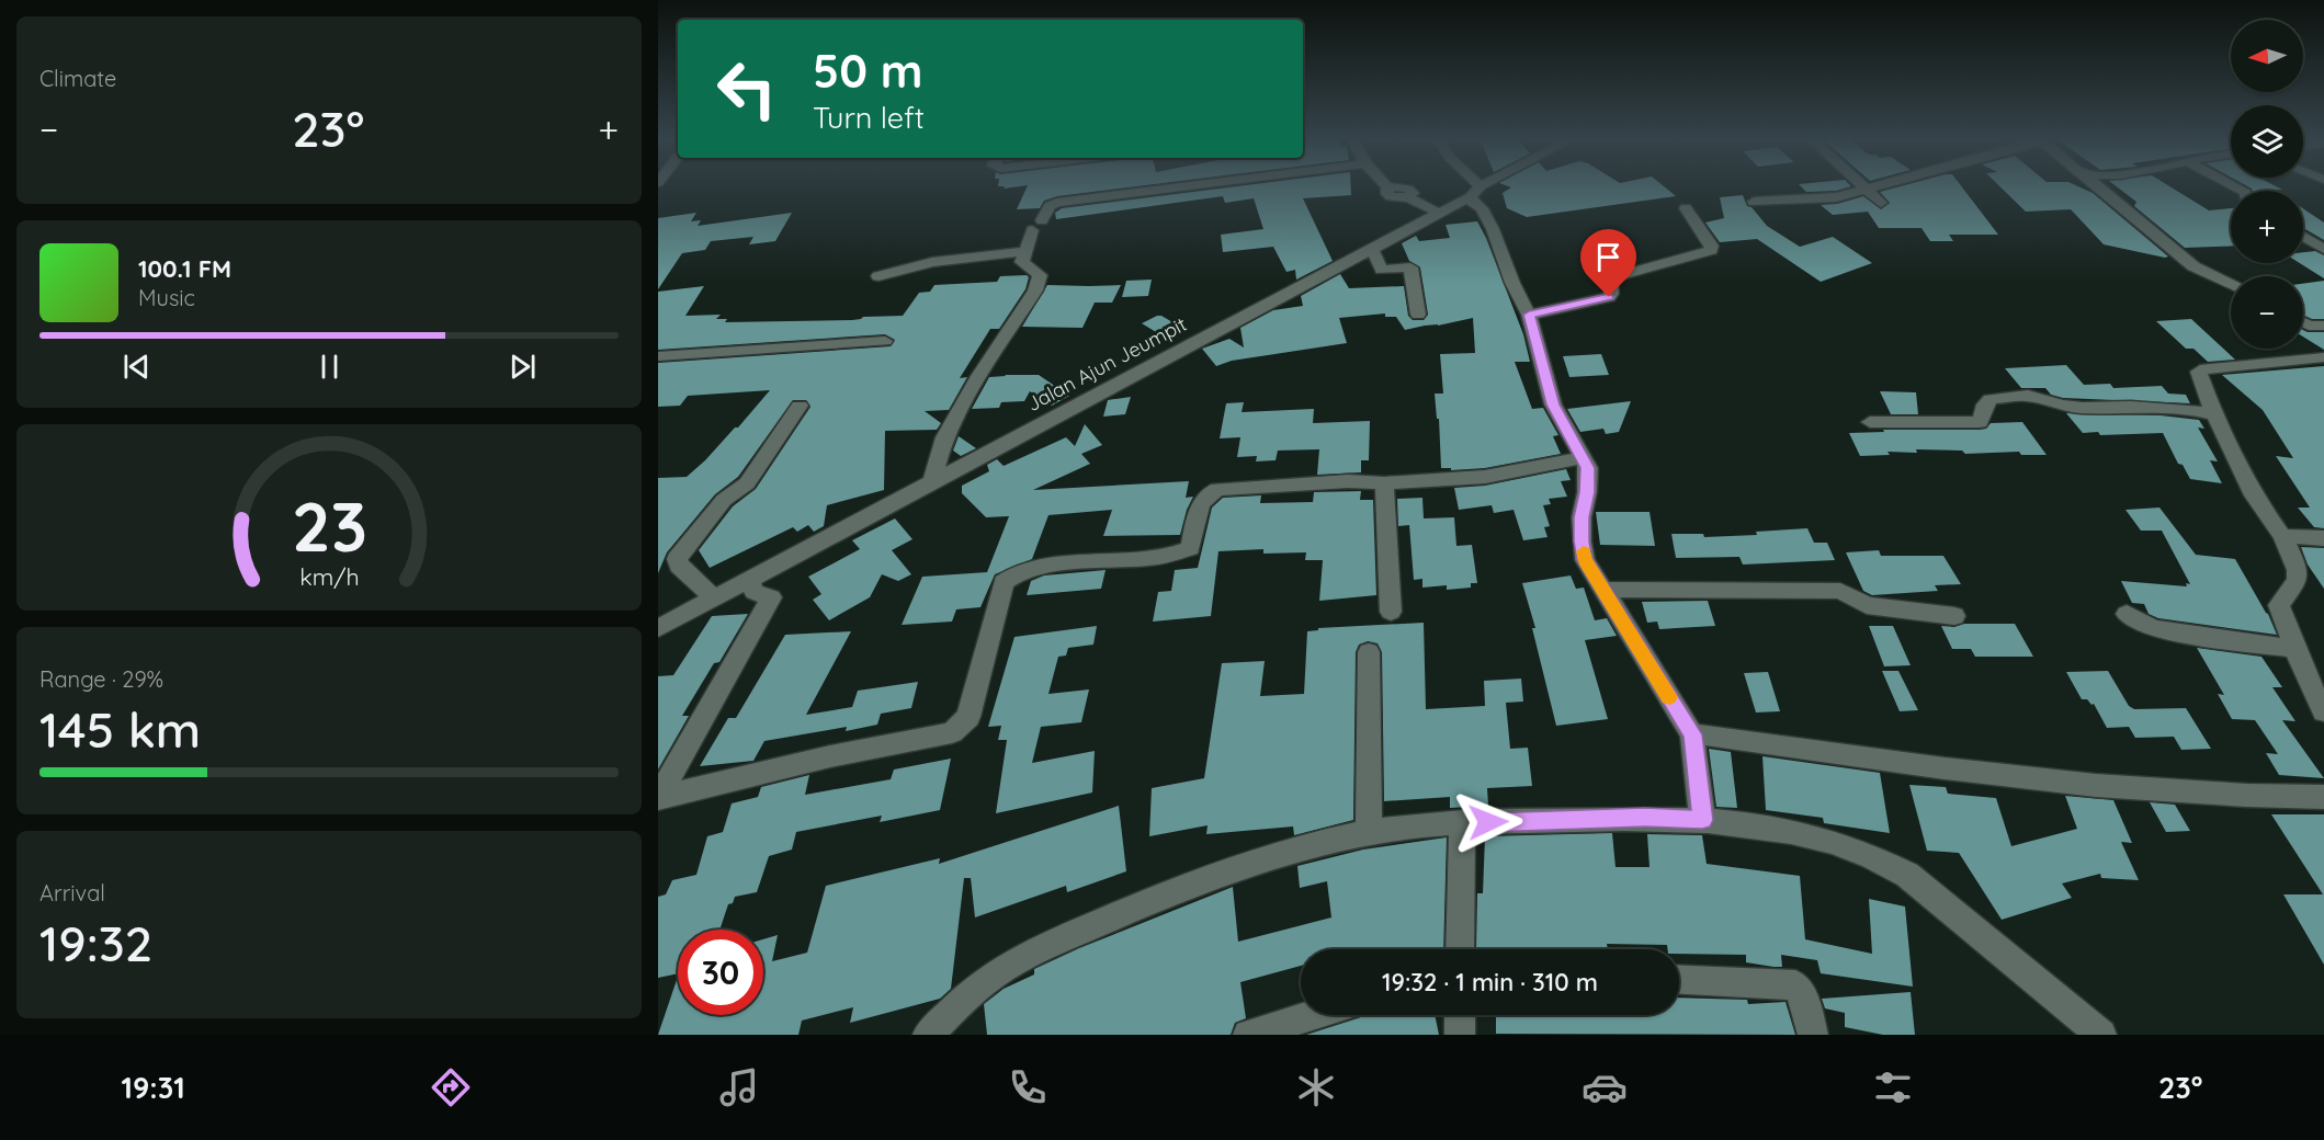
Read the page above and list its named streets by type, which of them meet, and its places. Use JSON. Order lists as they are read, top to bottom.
{
  "streets": {
    "street": ["Jalan Ajun Jeumpit"]
  },
  "north": "left",
  "page": {
    "tile": [
      "Climate",
      ["Range · 29%", "145 km"],
      ["Arrival", "19:32"]
    ],
    "map_buttons": ["+", "−"],
    "turn": ["50 m", "Turn left"],
    "heat": ["−", "23°", "+"],
    "song": ["100.1 FM", "Music"],
    "limit": "30",
    "trip": "19:32 · 1 min · 310 m",
    "tabs": ["19:31", "23°"],
    "gauge": ["23", "km/h"]
  }
}
